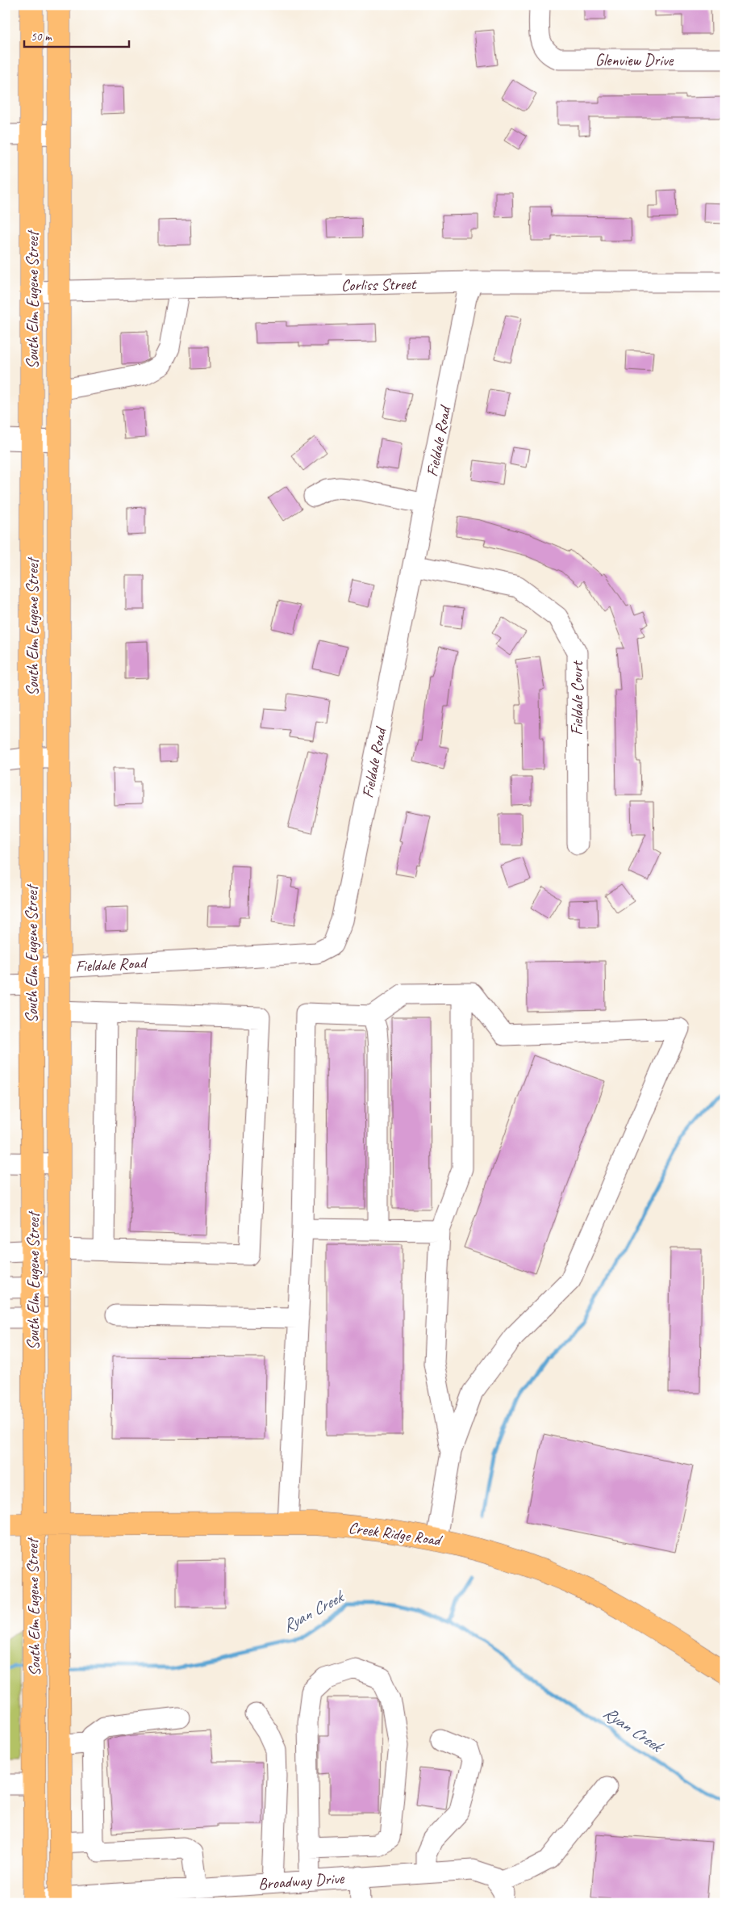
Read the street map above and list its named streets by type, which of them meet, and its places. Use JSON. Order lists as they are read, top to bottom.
{
  "streets": {
    "main road": ["South Elm Eugene Street", "Creek Ridge Road"],
    "street": [
      "Glenview Drive",
      "Corliss Street",
      "Fieldale Road",
      "Fieldale Court",
      "Broadway Drive"
    ]
  },
  "crossings": [
    ["Corliss Street", "South Elm Eugene Street"],
    ["Corliss Street", "Fieldale Road"],
    ["South Elm Eugene Street", "Fieldale Road"],
    ["South Elm Eugene Street", "Creek Ridge Road"],
    ["South Elm Eugene Street", "Broadway Drive"],
    ["Fieldale Road", "Fieldale Court"]
  ],
  "water": ["Ryan Creek"],
  "scale_bar": "50 m"
}
